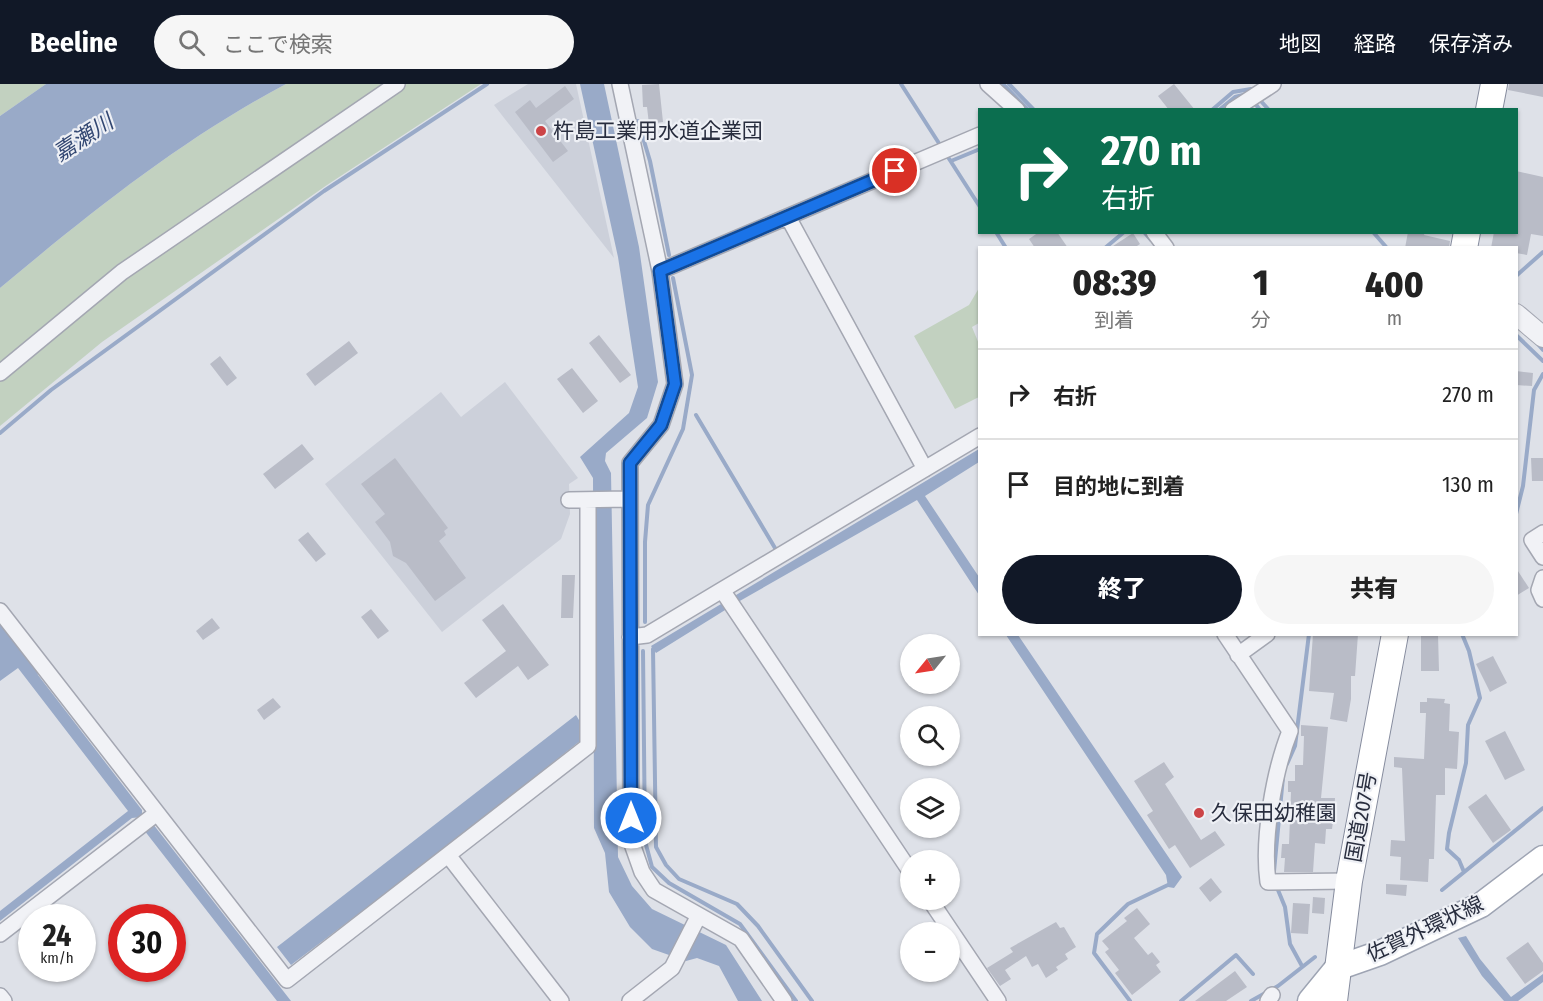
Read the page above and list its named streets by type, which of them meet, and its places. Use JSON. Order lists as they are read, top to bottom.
{
  "streets": {
    "highway": ["国道207号"],
    "main road": ["佐賀外環状線"]
  },
  "crossings": [
    ["国道207号", "佐賀外環状線"]
  ],
  "water": ["嘉瀬川"],
  "places": ["杵島工業用水道企業団", "久保田幼稚園"],
  "north": "bottom left",
  "page": {
    "header": "Beeline",
    "search": "ここで検索",
    "nav": ["地図", "経路", "保存済み"],
    "turn": ["270 m", "右折"],
    "eta": [
      "08:39",
      "到着",
      "1",
      "分",
      "400",
      "m"
    ],
    "list": [
      {
        "name": "右折",
        "value": "270 m"
      },
      {
        "name": "目的地に到着",
        "value": "130 m"
      }
    ],
    "buttons": ["終了", "共有"],
    "map_buttons": ["+", "−"],
    "speed": "24 km/h",
    "limit": "30"
  }
}
